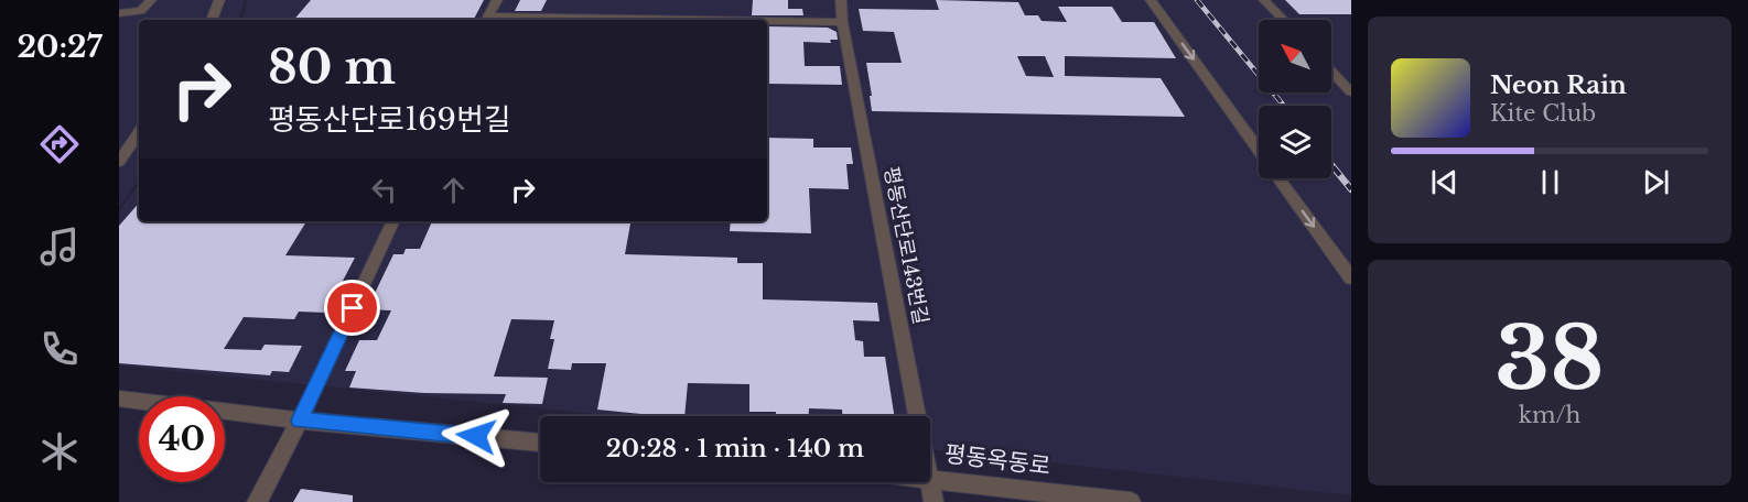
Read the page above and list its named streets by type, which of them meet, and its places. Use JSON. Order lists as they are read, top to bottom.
{
  "streets": {
    "street": ["평동산단로143번길", "평동옥동로"]
  },
  "crossings": [
    ["평동산단로143번길", "평동옥동로"]
  ],
  "north": "top left",
  "page": {
    "tabs": "20:27",
    "turn": ["80 m", "평동산단로169번길"],
    "song": ["Neon Rain", "Kite Club"],
    "tile": ["38", "km/h"],
    "limit": "40",
    "trip": "20:28 · 1 min · 140 m"
  }
}
